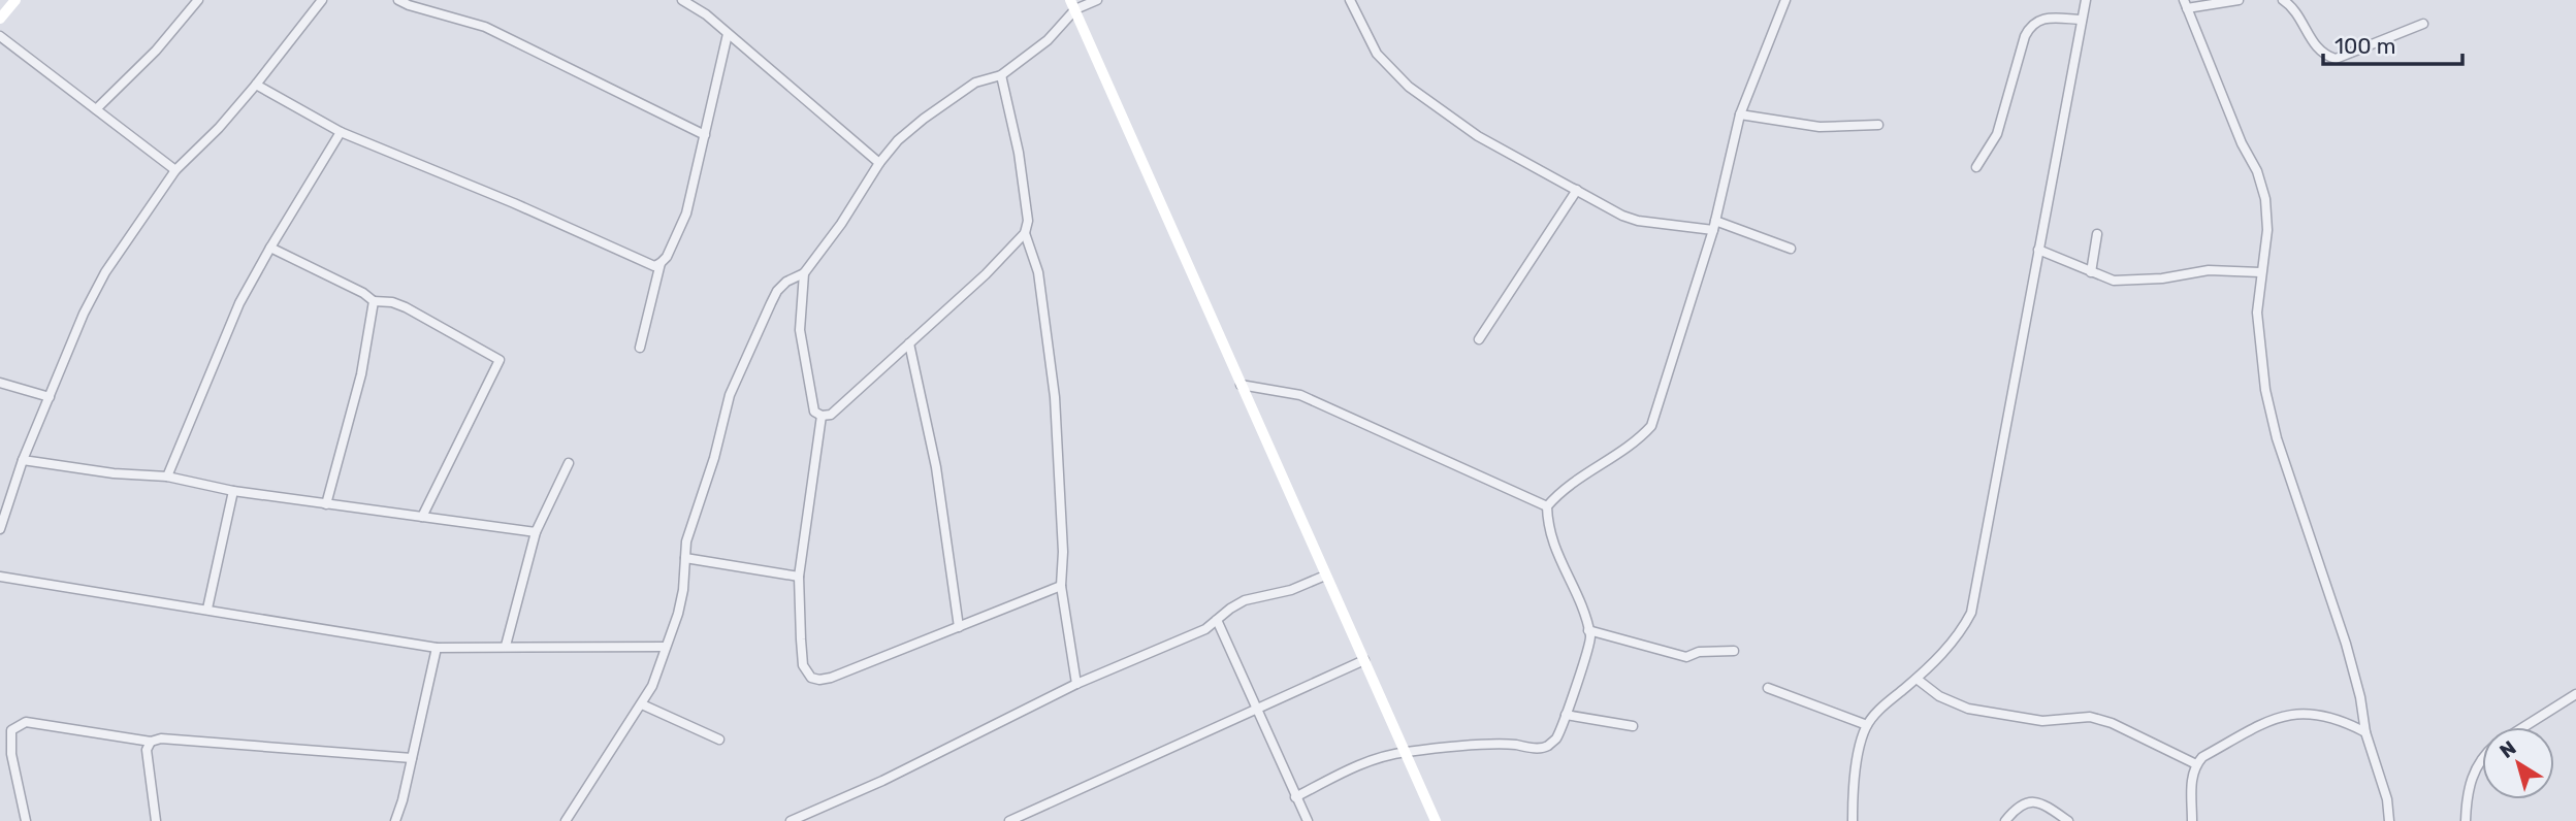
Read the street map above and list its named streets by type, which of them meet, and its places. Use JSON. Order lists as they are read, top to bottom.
{
  "scale_bar": "100 m",
  "north": "top left"
}
